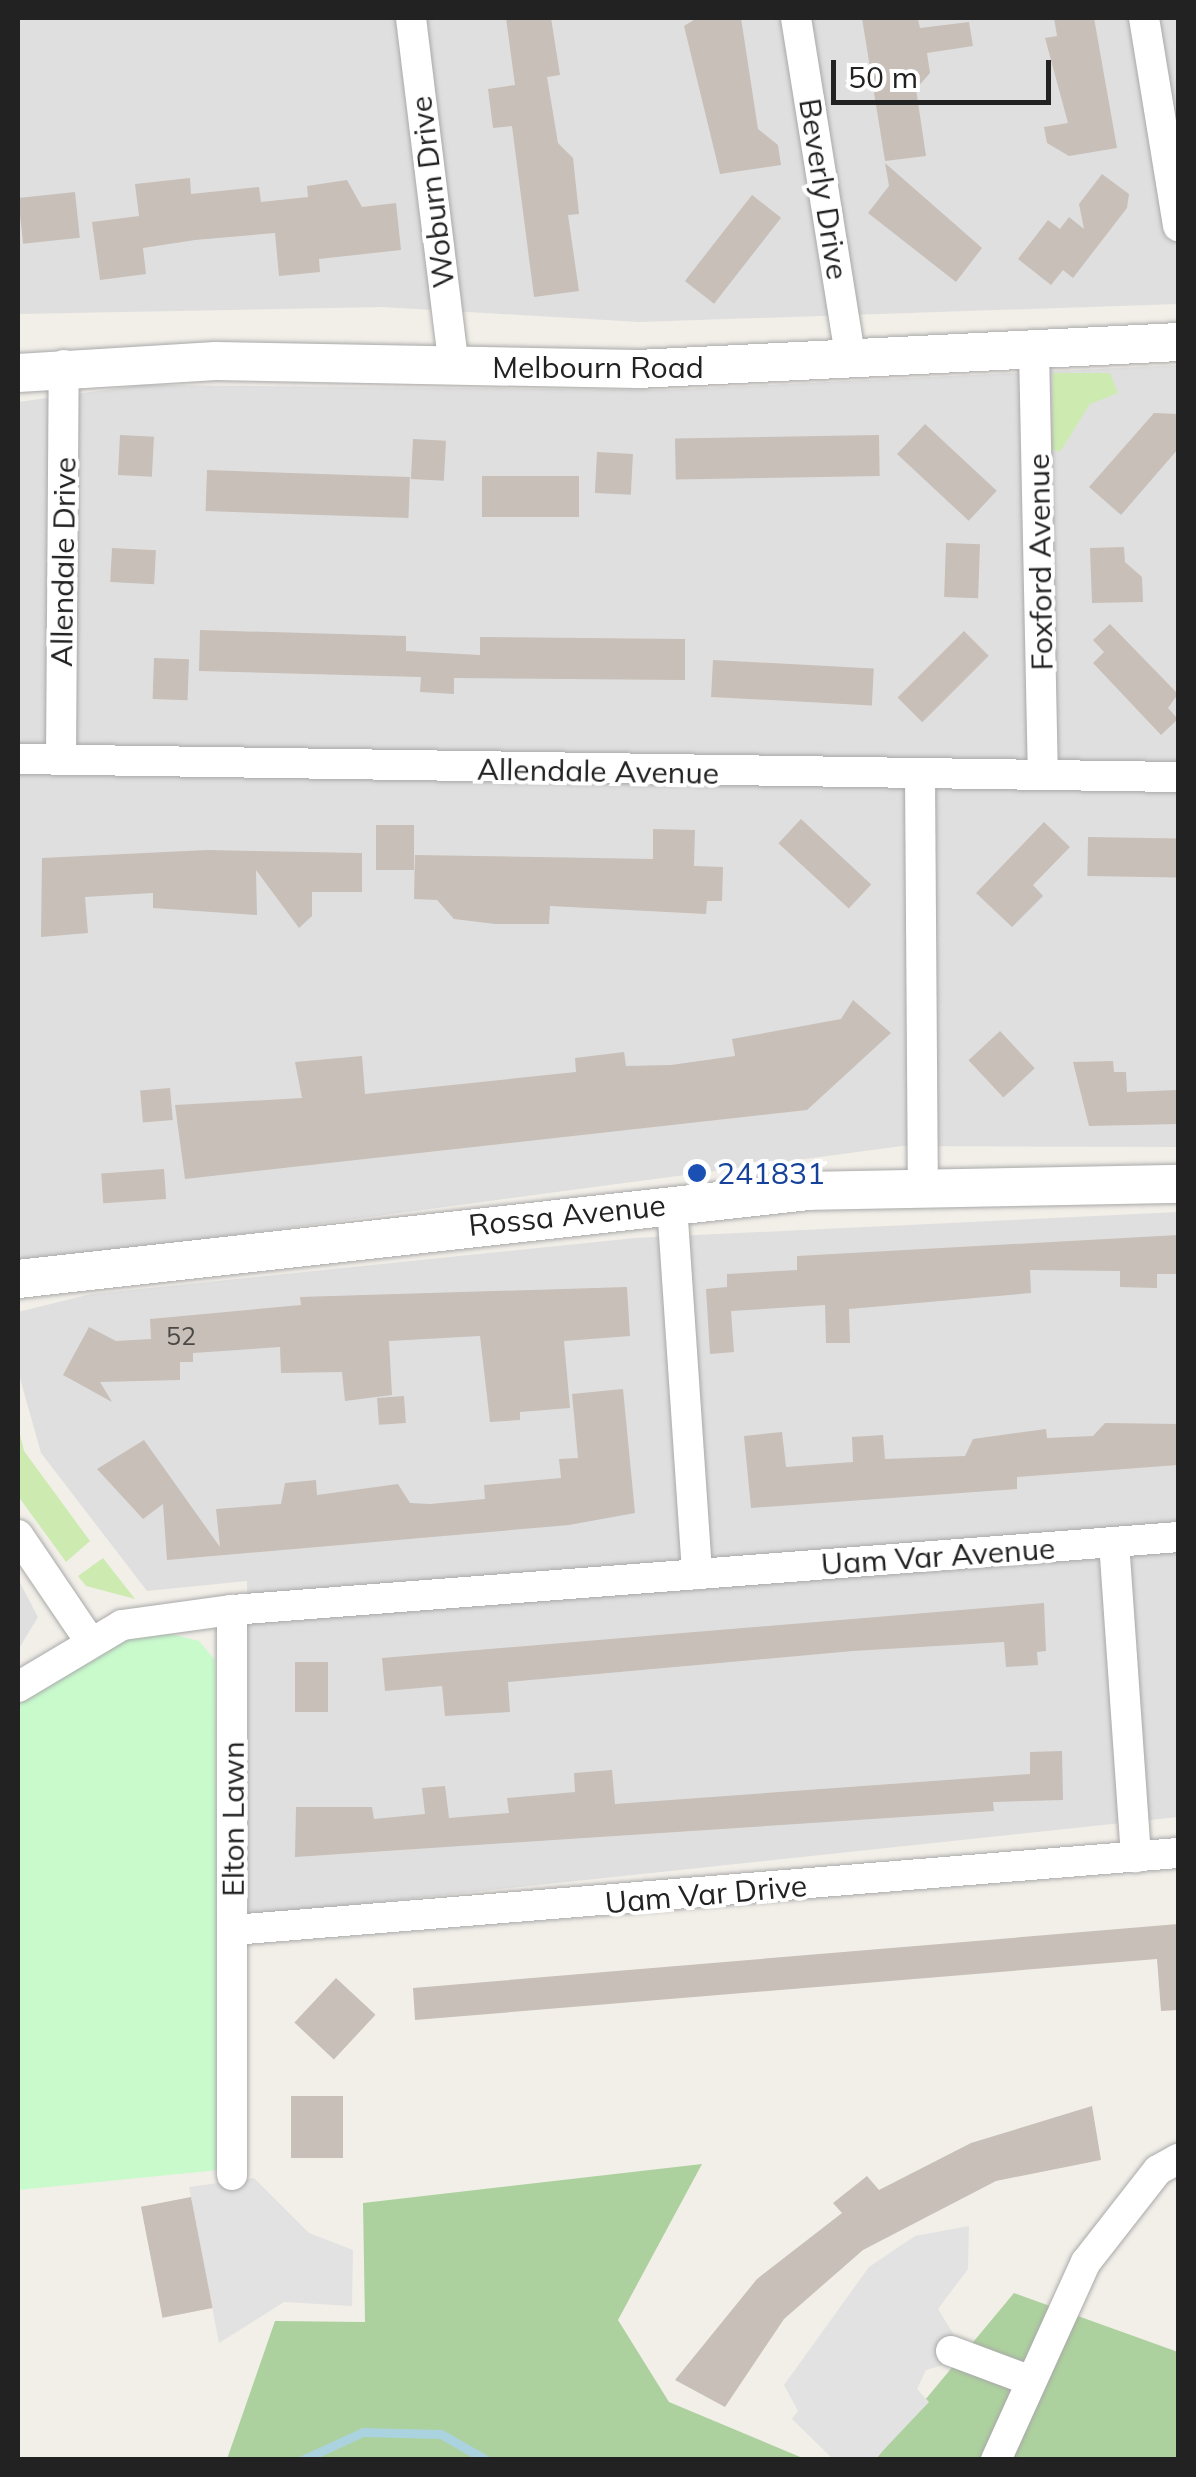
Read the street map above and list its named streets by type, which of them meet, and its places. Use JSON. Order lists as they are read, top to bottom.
{
  "streets": {
    "street": [
      "Beverly Drive",
      "Woburn Drive",
      "Melbourn Road",
      "Allendale Drive",
      "Foxford Avenue",
      "Allendale Avenue",
      "Rossa Avenue",
      "Uam Var Avenue",
      "Elton Lawn",
      "Uam Var Drive"
    ]
  },
  "crossings": [
    ["Beverly Drive", "Melbourn Road"],
    ["Woburn Drive", "Melbourn Road"],
    ["Melbourn Road", "Allendale Drive"],
    ["Melbourn Road", "Foxford Avenue"],
    ["Allendale Drive", "Allendale Avenue"],
    ["Foxford Avenue", "Allendale Avenue"],
    ["Uam Var Avenue", "Elton Lawn"],
    ["Elton Lawn", "Uam Var Drive"]
  ],
  "places": ["241831"],
  "house_numbers": ["52"],
  "scale_bar": "50 m"
}
